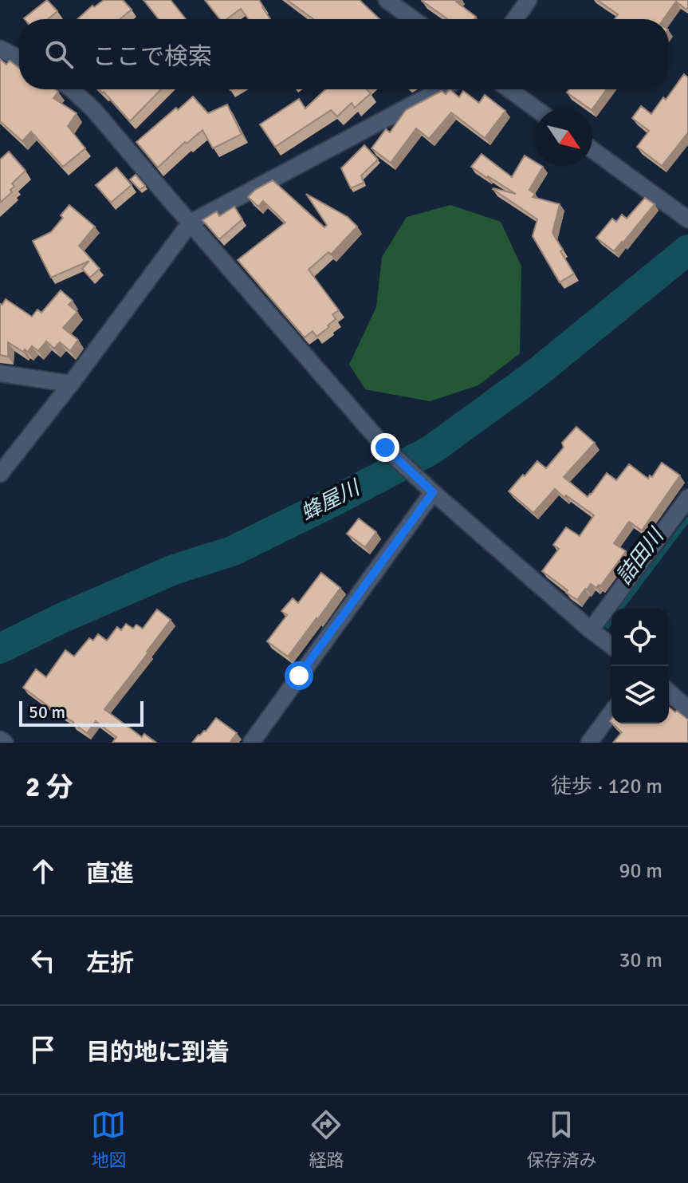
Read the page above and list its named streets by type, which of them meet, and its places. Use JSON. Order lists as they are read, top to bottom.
{
  "water": ["蜂屋川", "詰田川"],
  "scale_bar": "50 m",
  "north": "bottom right",
  "page": {
    "search": "ここで検索",
    "scale": "50 m",
    "heading": ["2 分", "徒歩 · 120 m"],
    "list": [
      ["直進", "90 m"],
      ["左折", "30 m"],
      "目的地に到着"
    ],
    "nav": ["地図", "経路", "保存済み"]
  }
}
